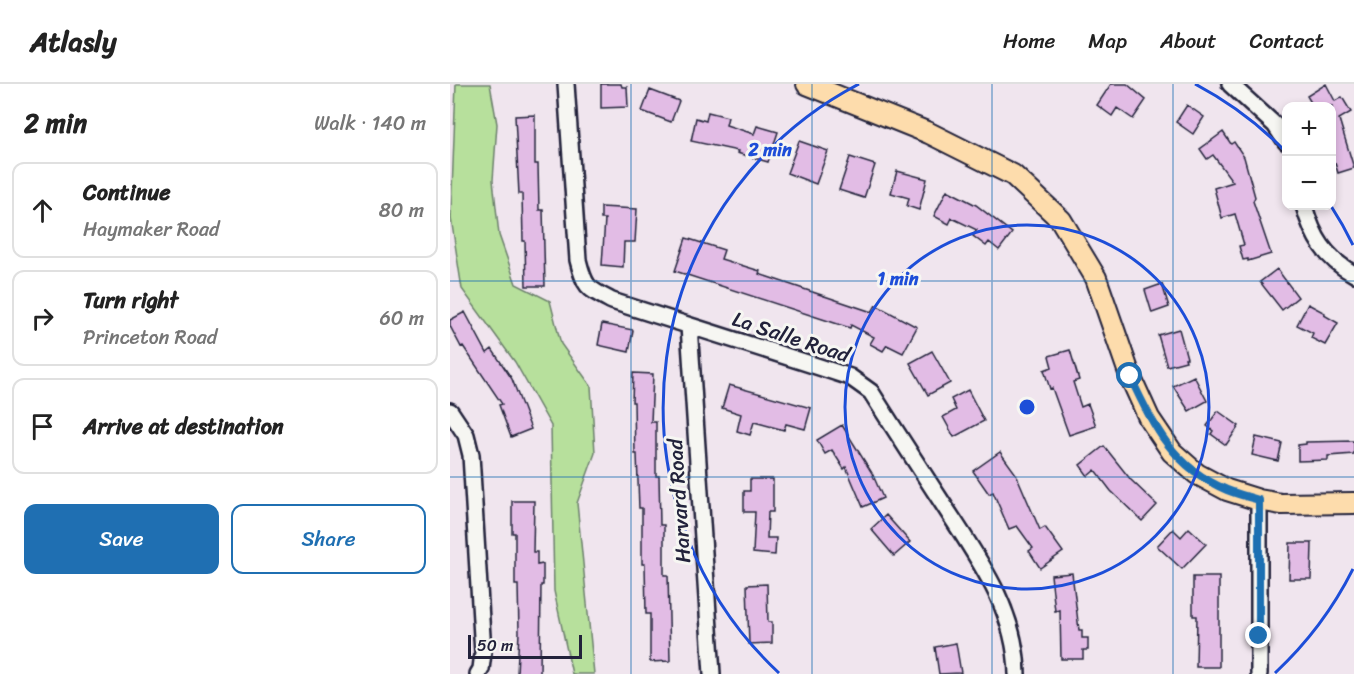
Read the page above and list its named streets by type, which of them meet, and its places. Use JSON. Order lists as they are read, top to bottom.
{
  "streets": {
    "street": ["La Salle Road", "Harvard Road"]
  },
  "crossings": [
    ["La Salle Road", "Harvard Road"]
  ],
  "scale_bar": "50 m",
  "page": {
    "header": "Atlasly",
    "nav": [
      "Home",
      "Map",
      "About",
      "Contact"
    ],
    "heading": ["2 min", "Walk · 140 m"],
    "map_buttons": ["+", "−"],
    "list": [
      ["Continue", "Haymaker Road", "80 m"],
      ["Turn right", "Princeton Road", "60 m"],
      "Arrive at destination"
    ],
    "buttons": ["Save", "Share"],
    "scale": "50 m"
  },
  "rings": ["2 min", "1 min"]
}
